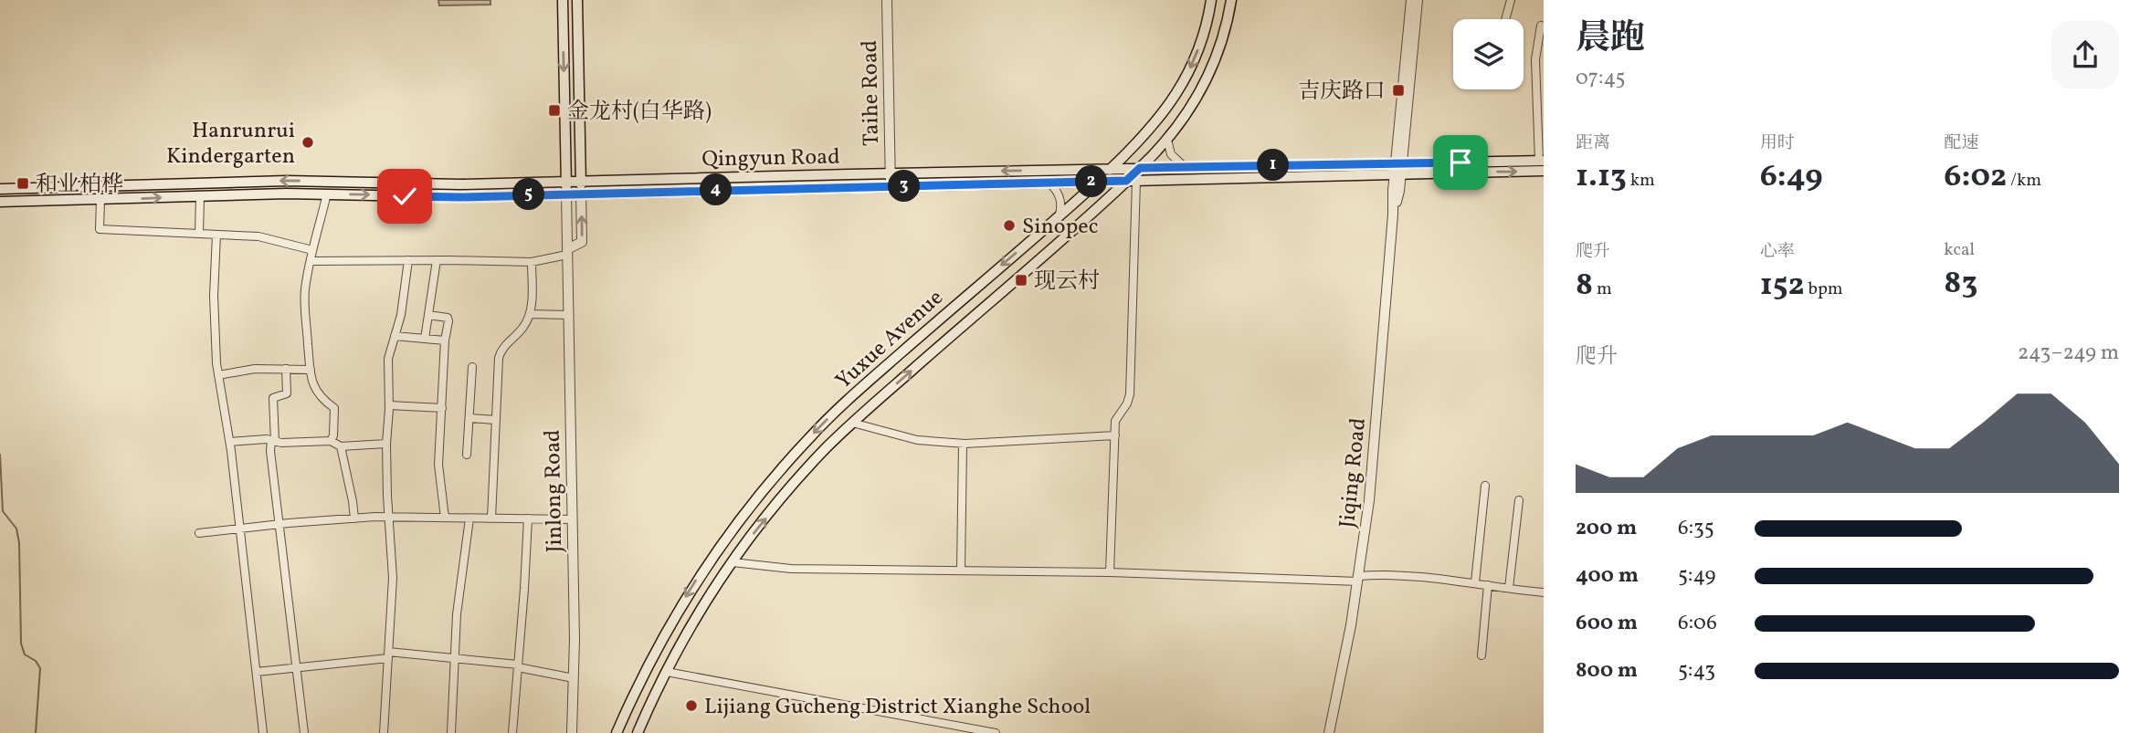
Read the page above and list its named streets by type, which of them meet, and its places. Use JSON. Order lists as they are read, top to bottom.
{
  "streets": {
    "main road": ["Qingyun Road", "Yuxue Avenue", "Jinlong Road"],
    "street": ["Taihe Road", "Jiqing Road"]
  },
  "crossings": [
    ["Taihe Road", "Qingyun Road"],
    ["Qingyun Road", "Yuxue Avenue"],
    ["Qingyun Road", "Jiqing Road"],
    ["Qingyun Road", "Jinlong Road"]
  ],
  "places": {
    "transit": [
      "吉庆路口",
      "金龙村(白华路)",
      "和业柏桦",
      "现云村"
    ],
    "other": ["Hanrunrui Kindergarten", "Sinopec", "Lijiang Gucheng District Xianghe School"]
  },
  "page": {
    "heading": ["晨跑", "07:45"],
    "stats": [
      ["距离", "1.13 km"],
      ["用时", "6:49"],
      ["配速", "6:02 /km"],
      ["爬升", "8 m"],
      ["心率", "152 bpm"],
      ["kcal", "83"]
    ],
    "pins": [
      "1",
      "2",
      "3",
      "4",
      "5"
    ],
    "chart": ["爬升", "243–249 m"],
    "list": [
      {
        "name": "200 m",
        "note": "6:35"
      },
      {
        "name": "400 m",
        "note": "5:49"
      },
      {
        "name": "600 m",
        "note": "6:06"
      },
      {
        "name": "800 m",
        "note": "5:43"
      }
    ]
  }
}
